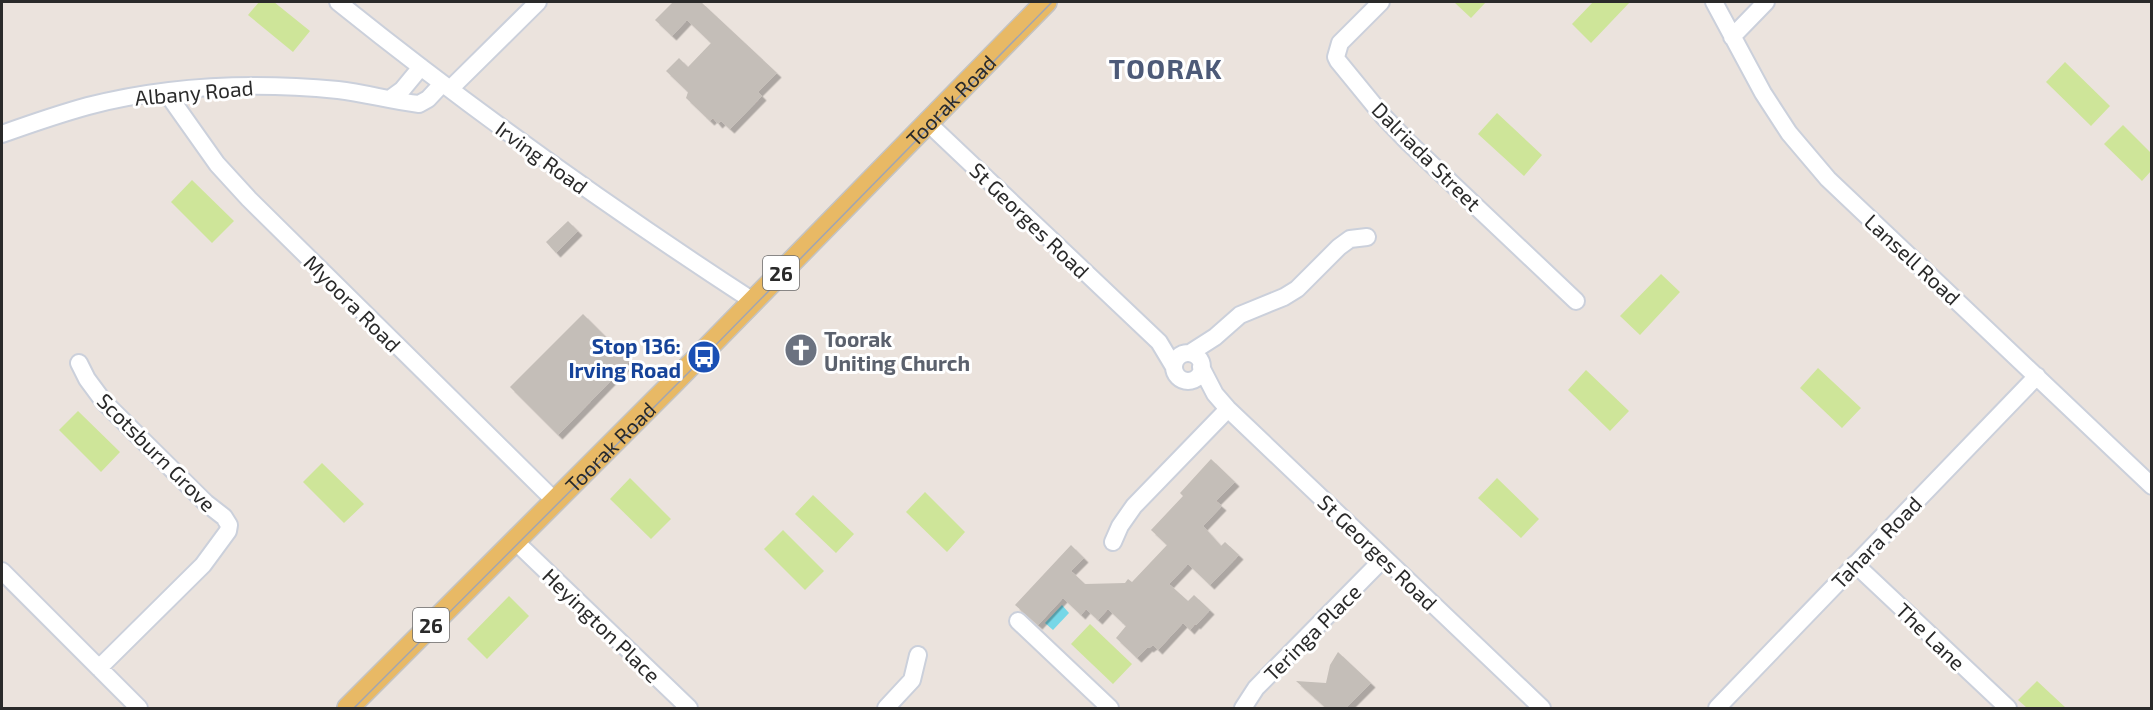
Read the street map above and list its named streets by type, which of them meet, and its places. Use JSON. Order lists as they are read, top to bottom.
{
  "streets": {
    "main road": ["Toorak Road", "26"],
    "street": [
      "Albany Road",
      "Dalriada Street",
      "Irving Road",
      "St Georges Road",
      "Lansell Road",
      "Myoora Road",
      "Scotsburn Grove",
      "Tahara Road",
      "Heyington Place",
      "Teringa Place",
      "The Lane"
    ]
  },
  "crossings": [
    ["Albany Road", "Irving Road"],
    ["Albany Road", "Myoora Road"],
    ["Toorak Road", "Irving Road"],
    ["Toorak Road", "St Georges Road"],
    ["Toorak Road", "Myoora Road"],
    ["Toorak Road", "Heyington Place"],
    ["St Georges Road", "Teringa Place"],
    ["Lansell Road", "Tahara Road"],
    ["Tahara Road", "The Lane"]
  ],
  "districts": ["TOORAK"],
  "places": {
    "church": ["Toorak Uniting Church"],
    "bus stop": ["Stop 136: Irving Road"]
  }
}
